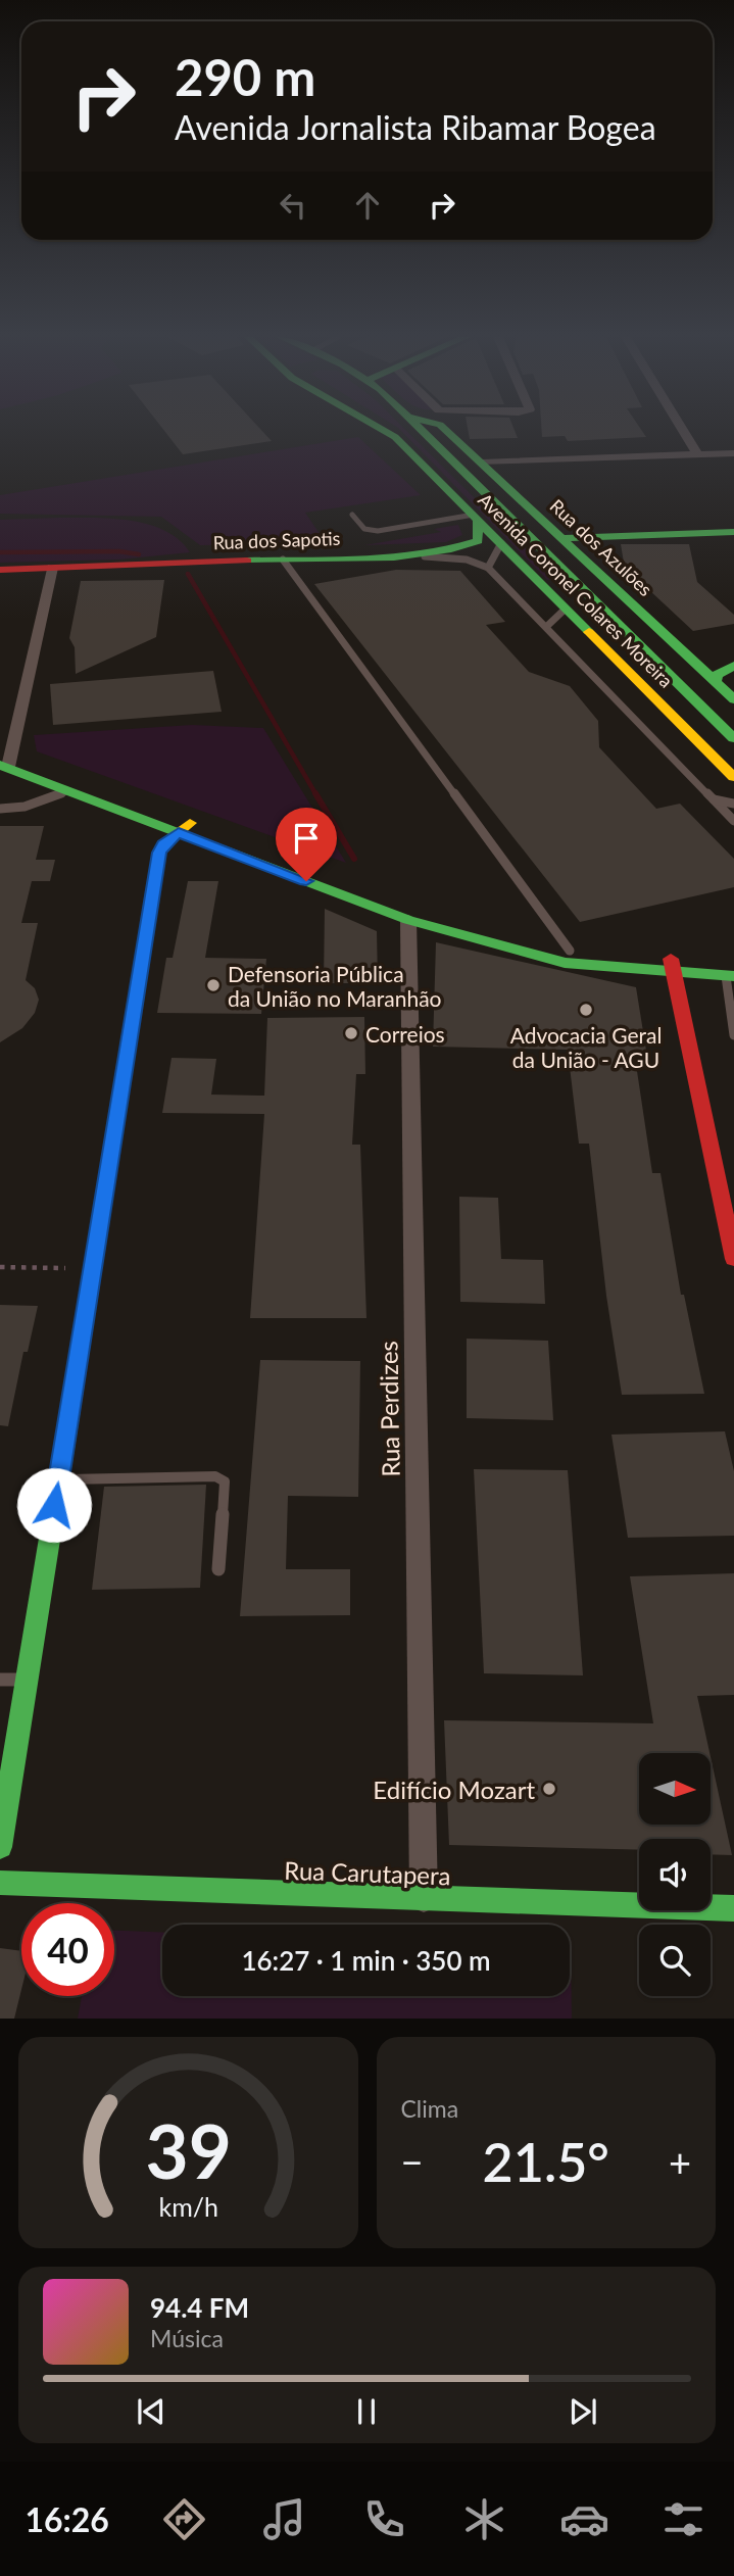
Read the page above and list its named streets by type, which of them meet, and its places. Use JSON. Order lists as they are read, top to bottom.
{
  "streets": {
    "main road": [
      "Rua dos Sapotis",
      "Rua dos Azulões",
      "Avenida Coronel Colares Moreira",
      "Rua Carutapera"
    ],
    "street": ["Rua Perdizes"]
  },
  "crossings": [
    ["Rua dos Sapotis", "Avenida Coronel Colares Moreira"],
    ["Rua Perdizes", "Rua Carutapera"]
  ],
  "places": [
    "Defensoria Pública da União no Maranhão",
    "Advocacia Geral da União - AGU",
    "Correios",
    "Edifício Mozart"
  ],
  "north": "right",
  "page": {
    "turn": ["290 m", "Avenida Jornalista Ribamar Bogea"],
    "limit": "40",
    "trip": "16:27 · 1 min · 350 m",
    "tile": "Clima",
    "heat": ["−", "21.5°", "+"],
    "song": ["94.4 FM", "Música"],
    "tabs": "16:26",
    "gauge": ["39", "km/h"]
  }
}
